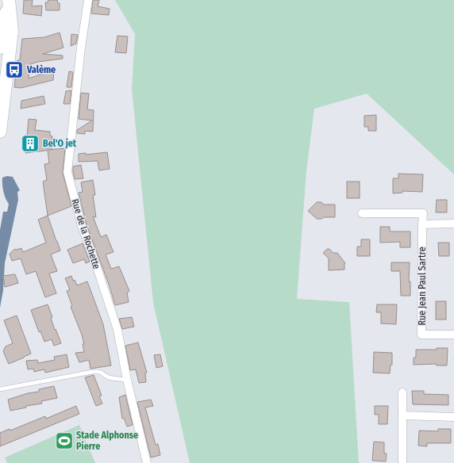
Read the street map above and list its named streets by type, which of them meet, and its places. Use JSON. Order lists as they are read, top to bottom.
{
  "streets": {
    "street": ["Rue de la Rochette", "Rue Jean Paul Sartre"]
  },
  "places": {
    "bus stop": ["Valème"],
    "building": ["Bel'O jet"],
    "sports": ["Stade Alphonse Pierre"]
  }
}
